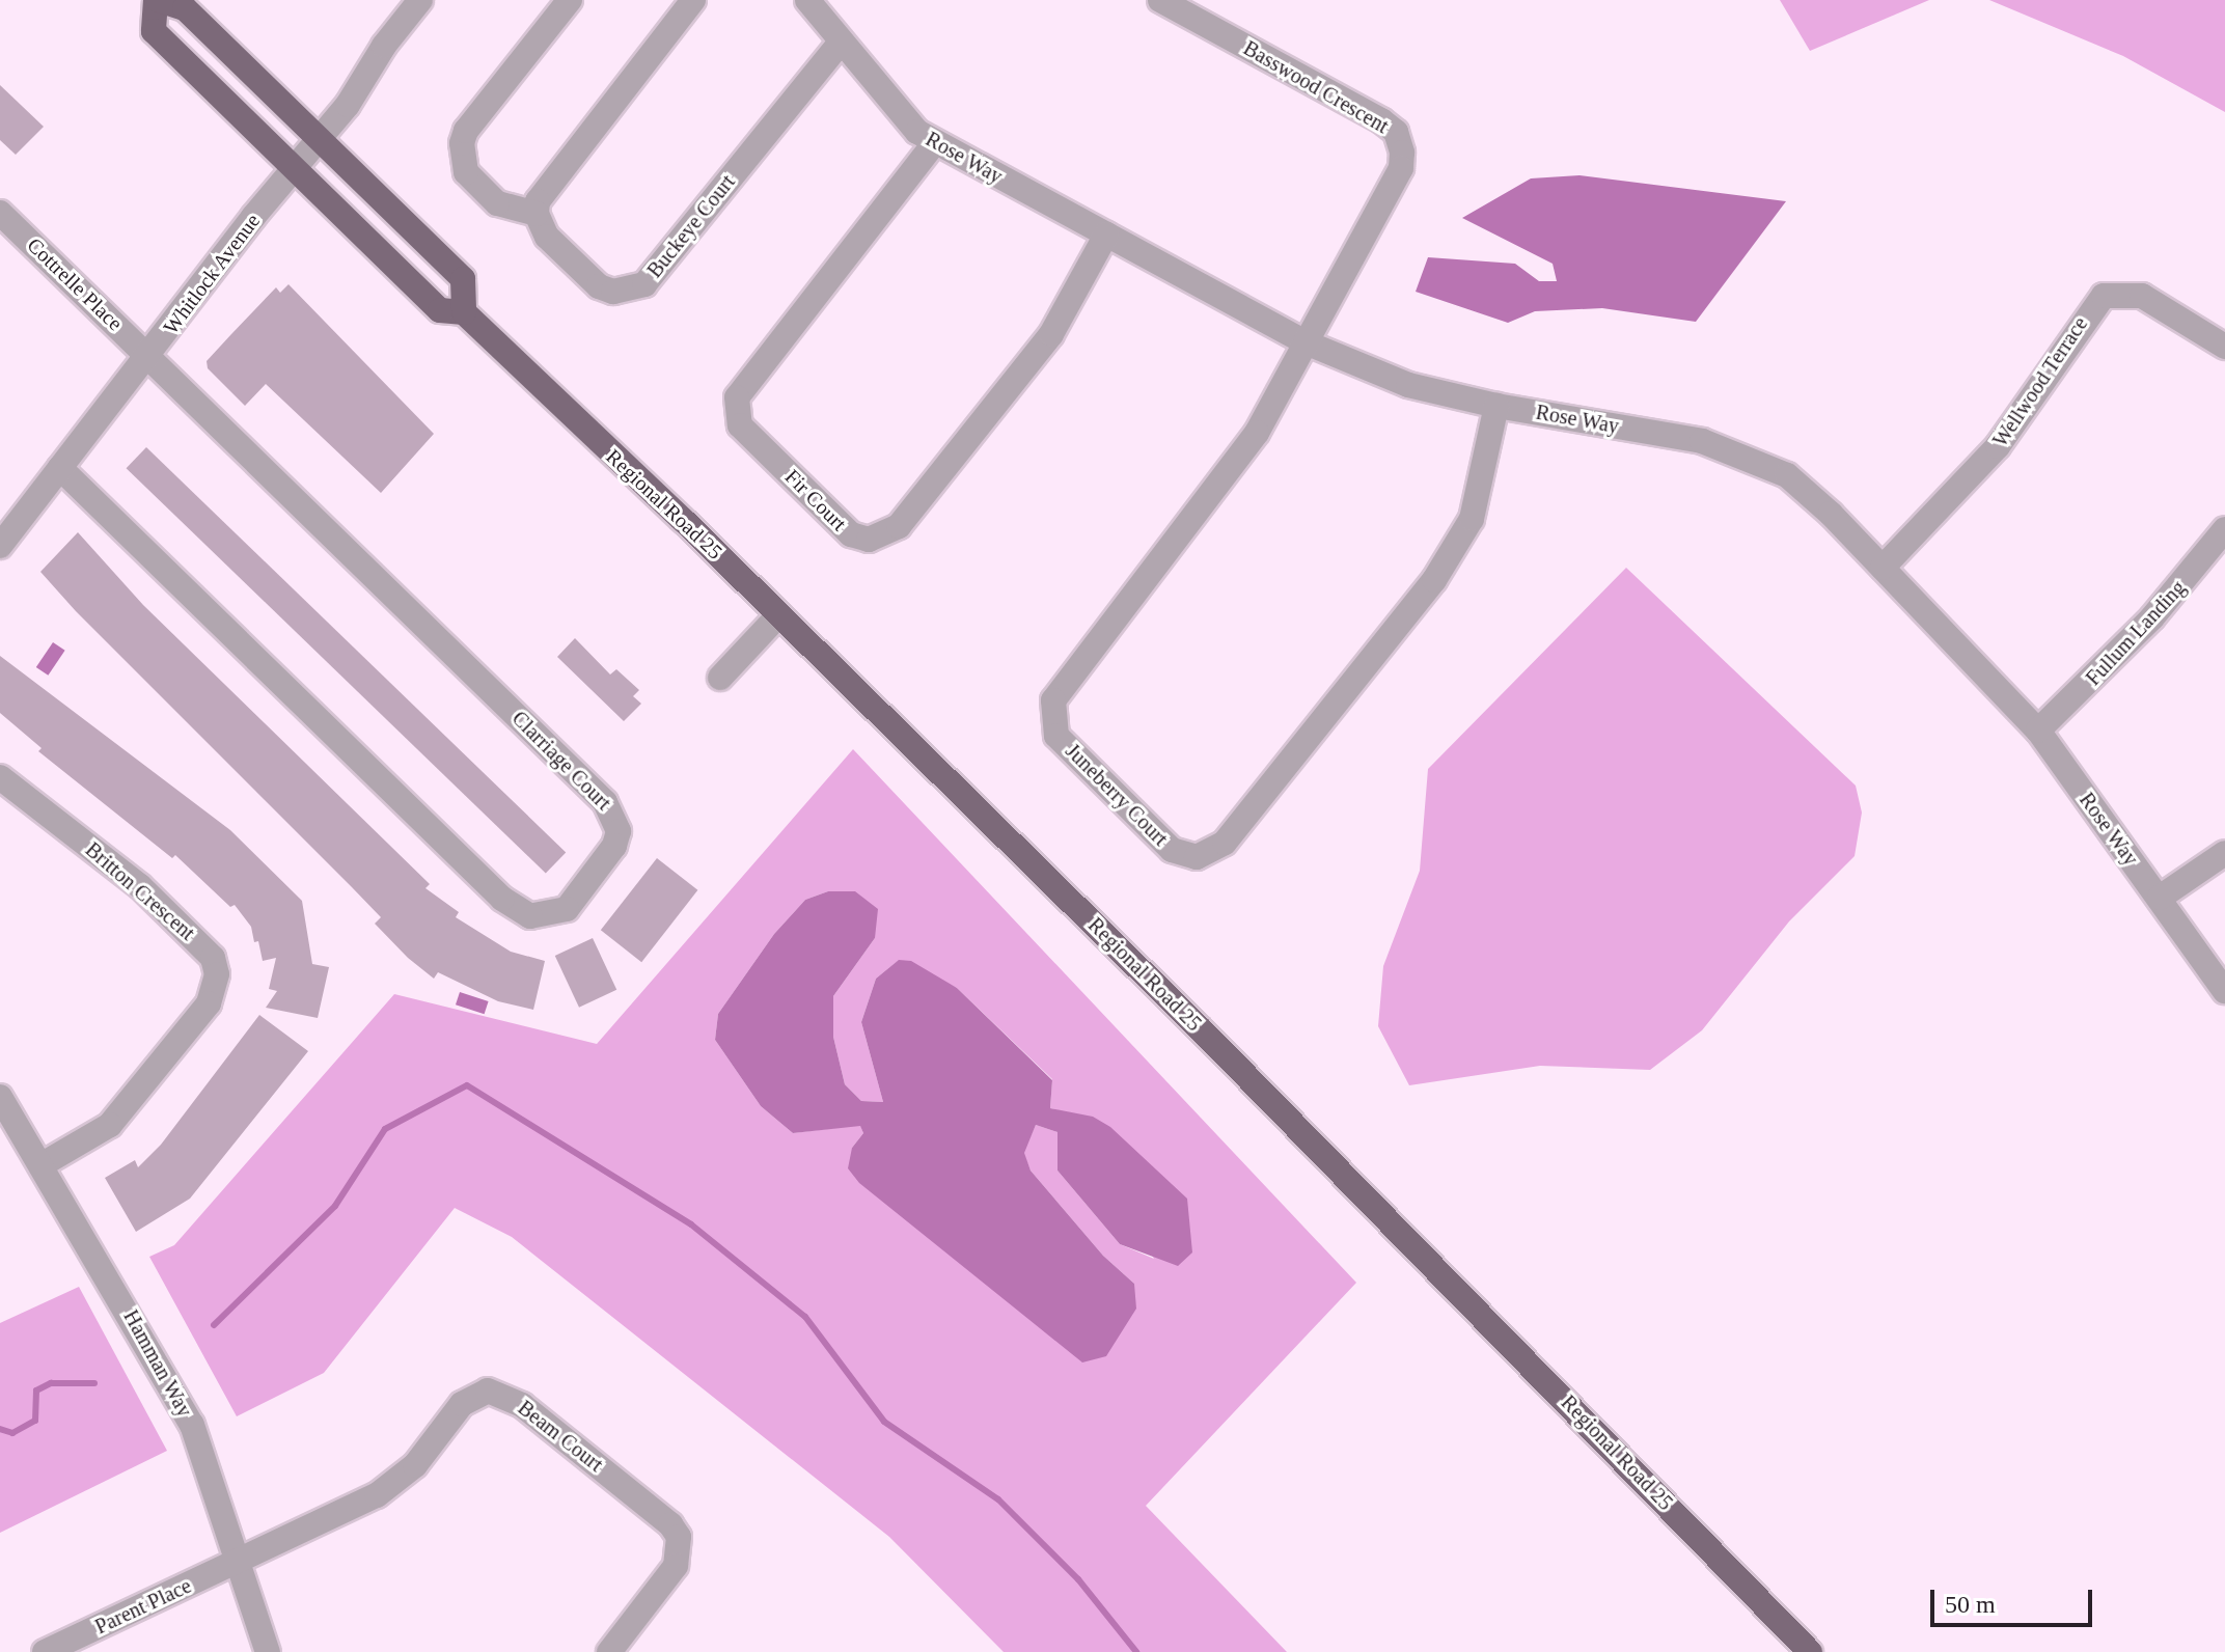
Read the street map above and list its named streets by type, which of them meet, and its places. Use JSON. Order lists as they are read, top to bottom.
{
  "streets": {
    "main road": ["Regional Road 25"],
    "street": [
      "Basswood Crescent",
      "Rose Way",
      "Buckeye Court",
      "Whitlock Avenue",
      "Cottrelle Place",
      "Wellwood Terrace",
      "Fir Court",
      "Fullum Landing",
      "Clarriage Court",
      "Juneberry Court",
      "Britton Crescent",
      "Hamman Way",
      "Beam Court",
      "Parent Place"
    ]
  },
  "crossings": [
    ["Basswood Crescent", "Rose Way"],
    ["Basswood Crescent", "Juneberry Court"],
    ["Rose Way", "Buckeye Court"],
    ["Rose Way", "Wellwood Terrace"],
    ["Rose Way", "Fir Court"],
    ["Rose Way", "Fullum Landing"],
    ["Rose Way", "Juneberry Court"],
    ["Whitlock Avenue", "Cottrelle Place"],
    ["Whitlock Avenue", "Regional Road 25"],
    ["Whitlock Avenue", "Clarriage Court"],
    ["Cottrelle Place", "Clarriage Court"],
    ["Britton Crescent", "Hamman Way"],
    ["Hamman Way", "Beam Court"],
    ["Hamman Way", "Parent Place"],
    ["Beam Court", "Parent Place"]
  ],
  "scale_bar": "50 m"
}
